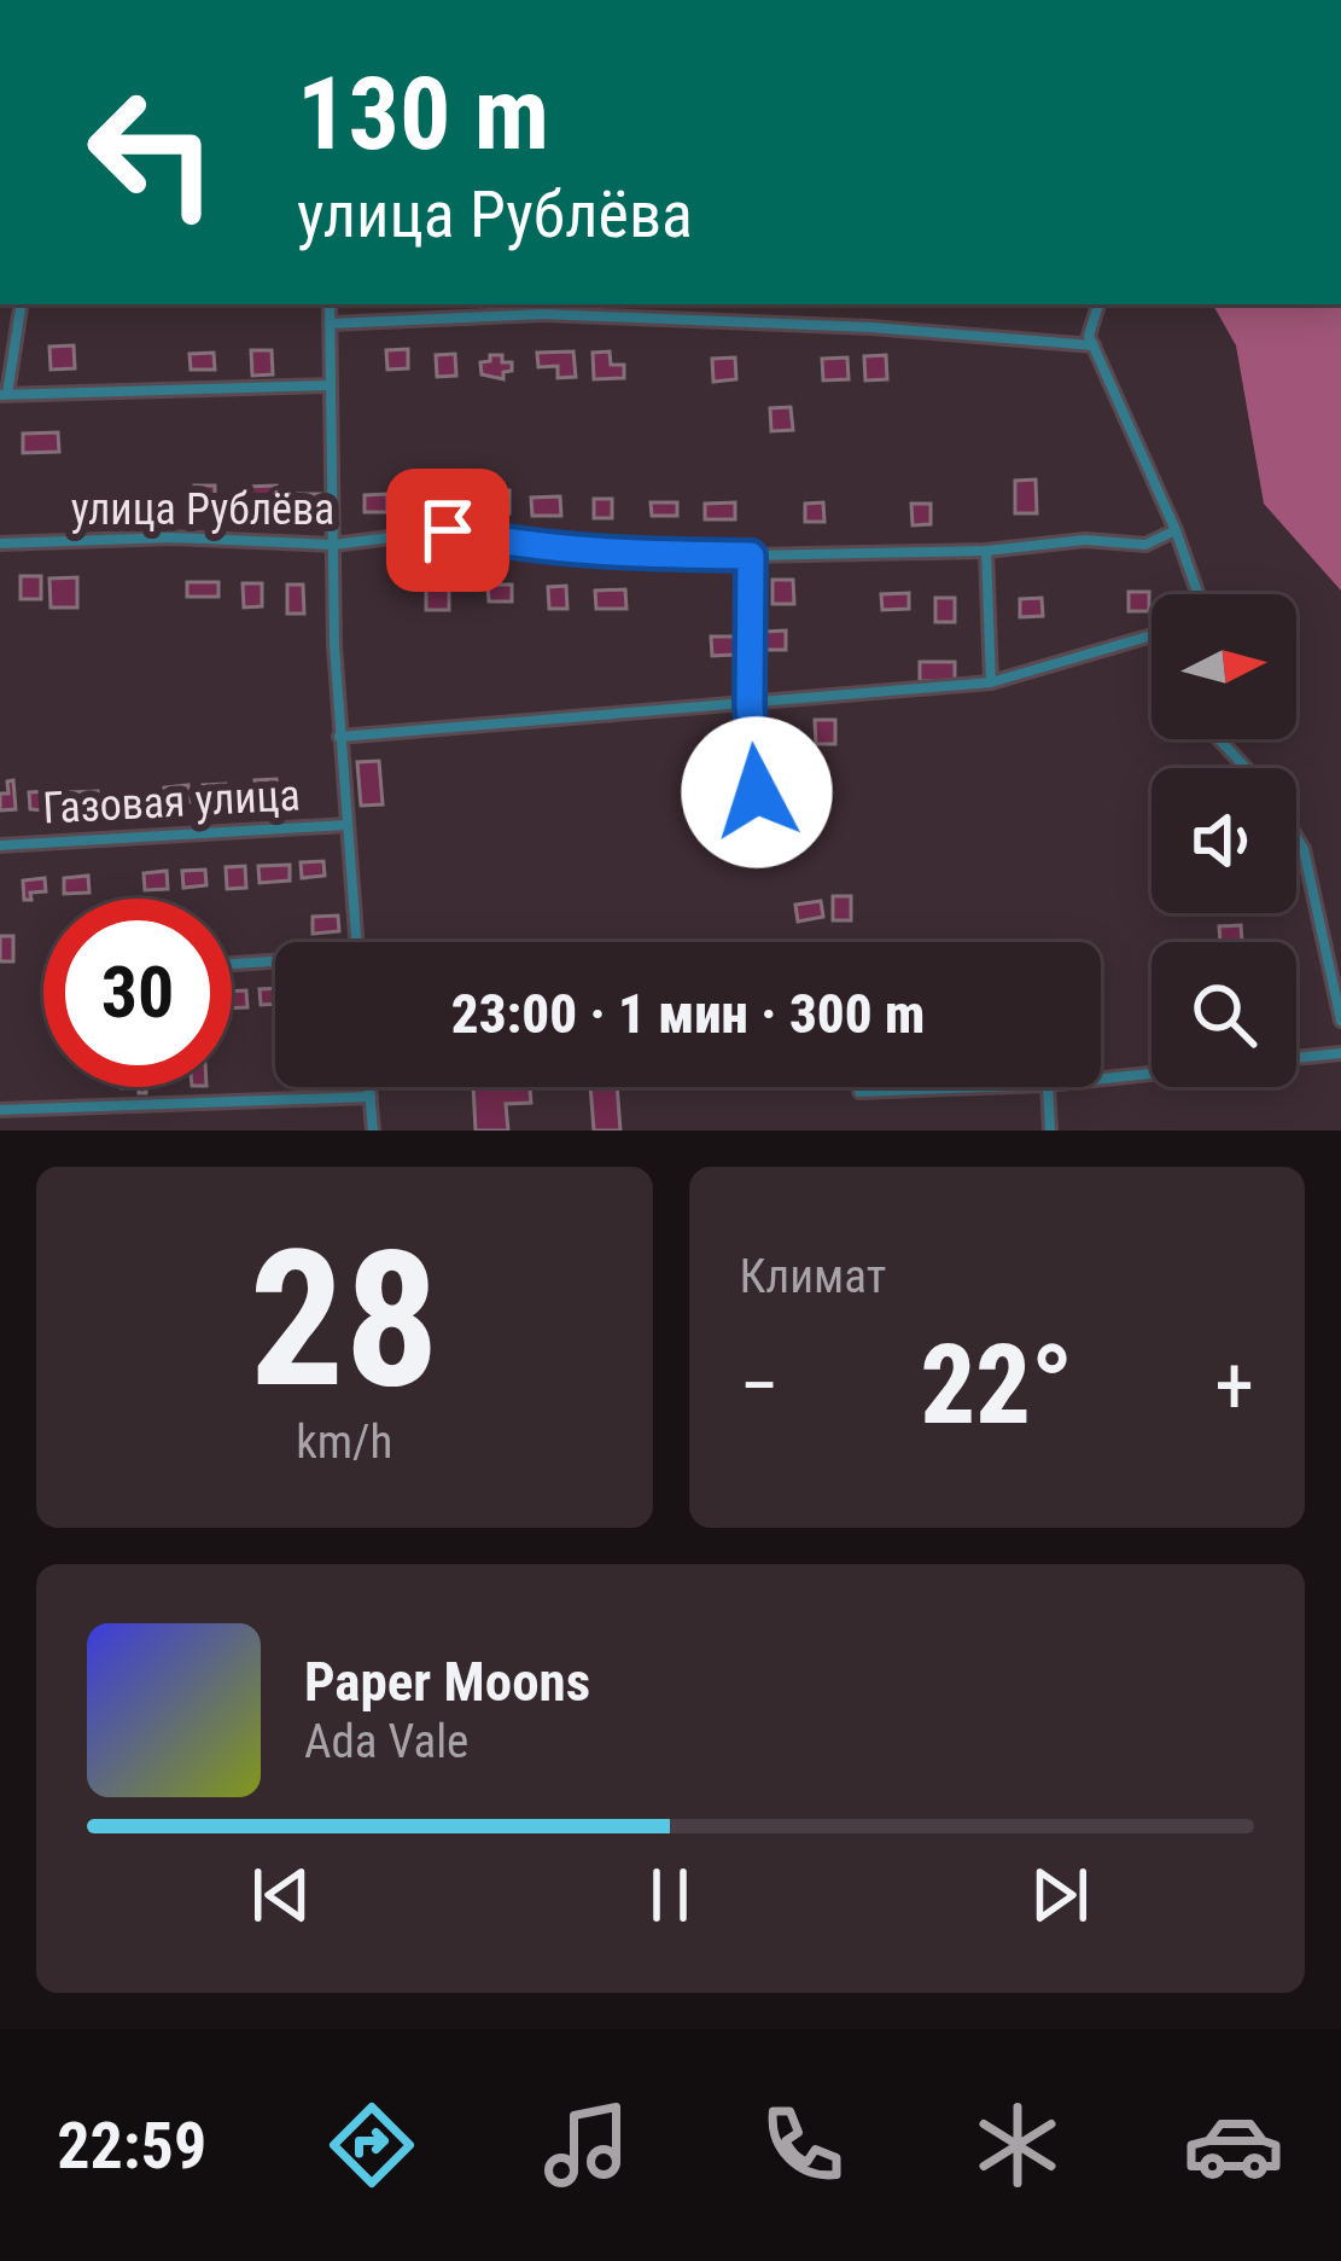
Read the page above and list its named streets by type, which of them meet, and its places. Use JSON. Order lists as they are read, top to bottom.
{
  "streets": {
    "street": ["улица Рублёва", "Газовая улица"]
  },
  "north": "right",
  "page": {
    "turn": ["130 m", "улица Рублёва"],
    "limit": "30",
    "trip": "23:00 · 1 мин · 300 m",
    "tile": [
      ["28", "km/h"],
      "Климат"
    ],
    "heat": ["−", "22°", "+"],
    "song": ["Paper Moons", "Ada Vale"],
    "tabs": "22:59"
  }
}
